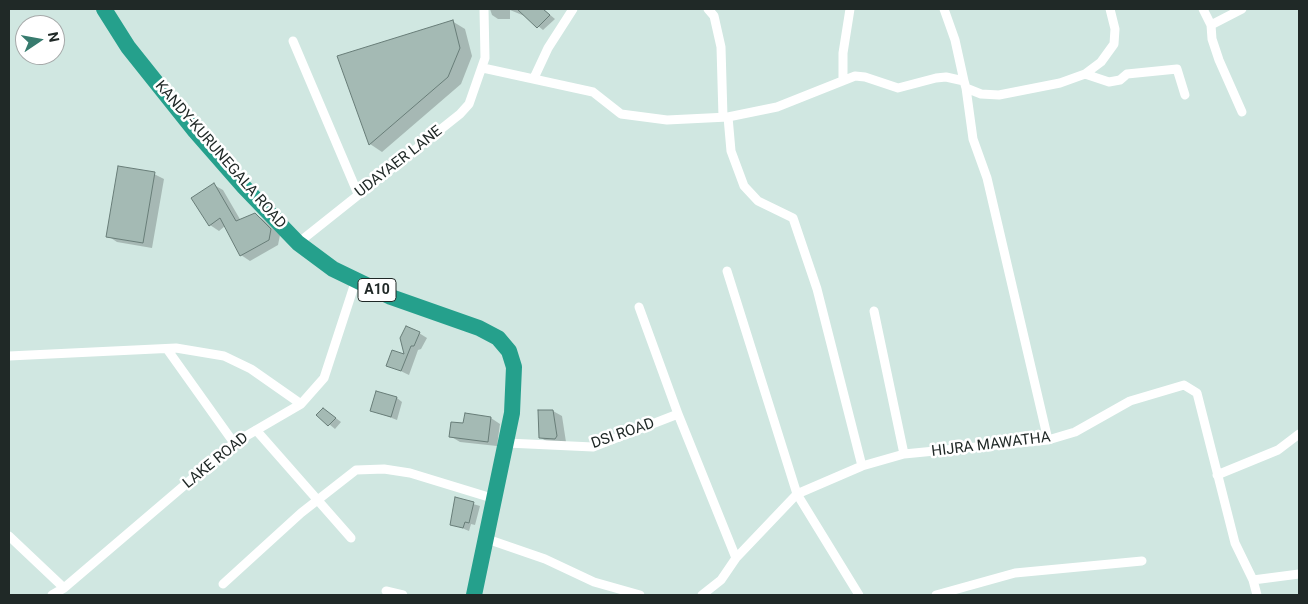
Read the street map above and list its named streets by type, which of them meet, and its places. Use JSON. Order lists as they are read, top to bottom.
{
  "streets": {
    "highway": ["KANDY-KURUNEGALA ROAD", "A10"],
    "street": [
      "UDAYAER LANE",
      "DSI ROAD",
      "HIJRA MAWATHA",
      "LAKE ROAD"
    ]
  },
  "crossings": [
    ["KANDY-KURUNEGALA ROAD", "UDAYAER LANE"],
    ["KANDY-KURUNEGALA ROAD", "DSI ROAD"],
    ["KANDY-KURUNEGALA ROAD", "LAKE ROAD"]
  ],
  "north": "right"
}
